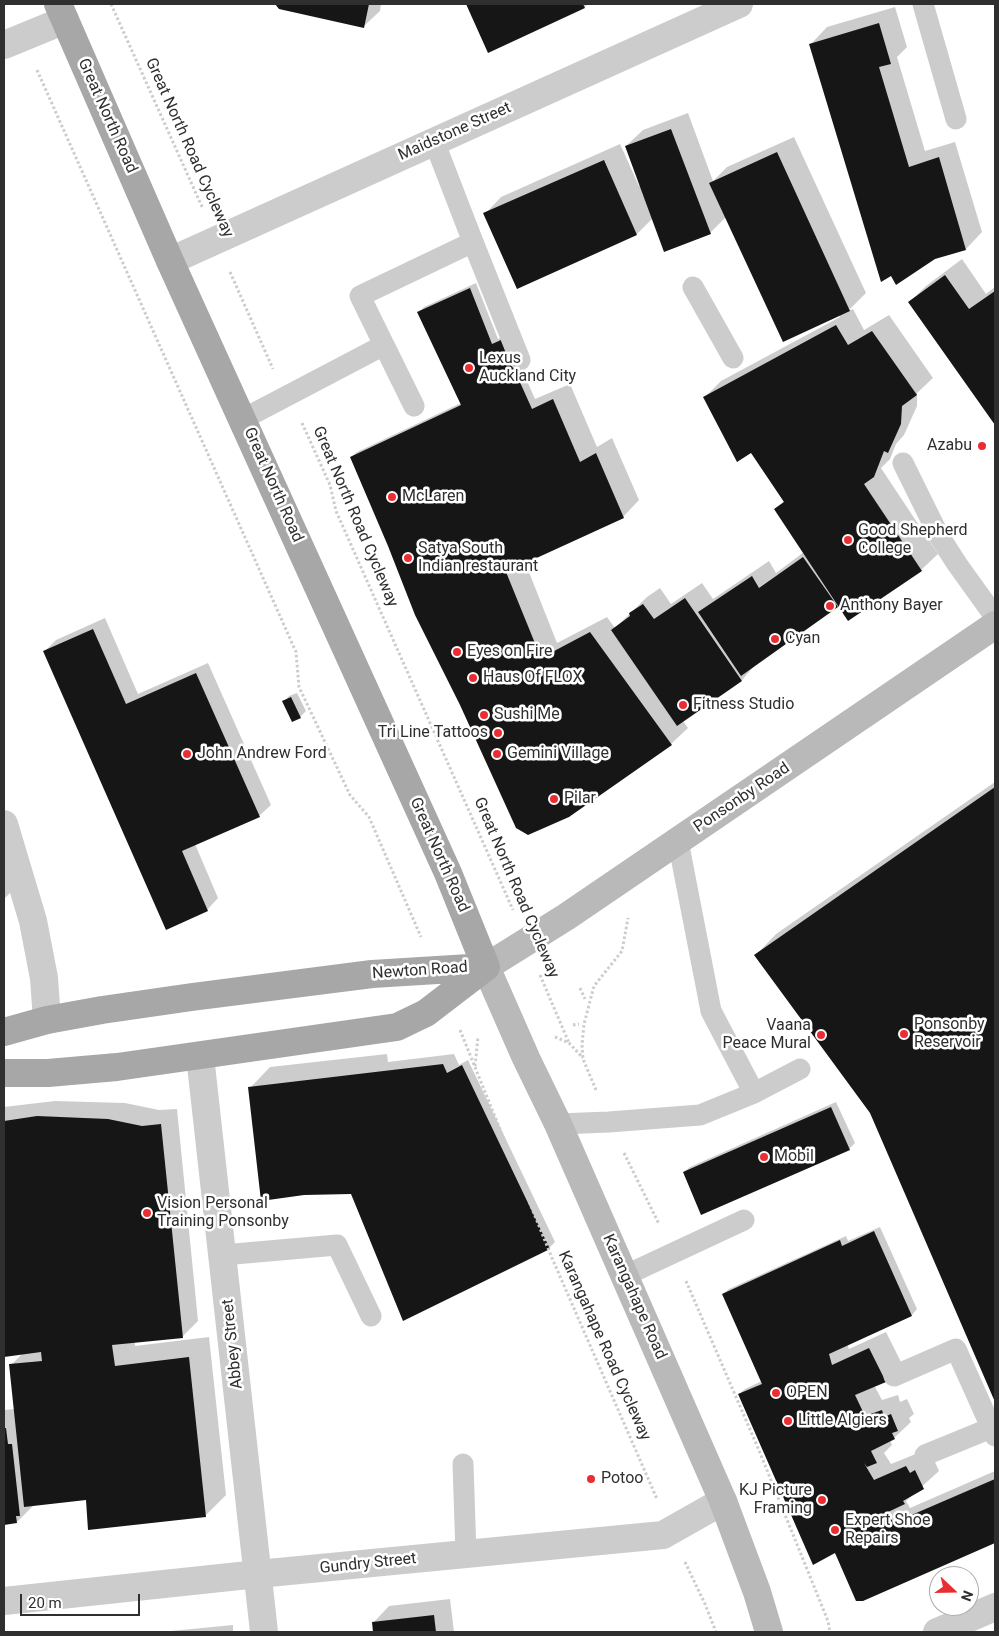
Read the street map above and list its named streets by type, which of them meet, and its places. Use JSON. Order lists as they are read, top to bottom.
{
  "streets": {
    "main road": [
      "Great North Road",
      "Ponsonby Road",
      "Newton Road",
      "Karangahape Road"
    ],
    "street": ["Maidstone Street", "Abbey Street", "Gundry Street"],
    "path": ["Great North Road Cycleway", "Karangahape Road Cycleway"]
  },
  "crossings": [
    ["Great North Road", "Maidstone Street"],
    ["Great North Road", "Ponsonby Road"],
    ["Great North Road", "Newton Road"],
    ["Great North Road", "Karangahape Road"],
    ["Maidstone Street", "Great North Road Cycleway"],
    ["Great North Road Cycleway", "Ponsonby Road"],
    ["Ponsonby Road", "Newton Road"],
    ["Ponsonby Road", "Karangahape Road"],
    ["Newton Road", "Karangahape Road"],
    ["Newton Road", "Abbey Street"],
    ["Karangahape Road", "Gundry Street"],
    ["Abbey Street", "Gundry Street"],
    ["Karangahape Road Cycleway", "Gundry Street"]
  ],
  "places": [
    "Lexus Auckland City",
    "Azabu",
    "McLaren",
    "Good Shepherd College",
    "Satya South Indian restaurant",
    "Anthony Bayer",
    "Cyan",
    "Eyes on Fire",
    "Haus Of FLOX",
    "Fitness Studio",
    "Sushi Me",
    "Tri Line Tattoos",
    "John Andrew Ford",
    "Gemini Village",
    "Pilar",
    "Ponsonby Reservoir",
    "Vaana Peace Mural",
    "Mobil",
    "Vision Personal Training Ponsonby",
    "OPEN",
    "Little Algiers",
    "Potoo",
    "KJ Picture Framing",
    "Expert Shoe Repairs"
  ],
  "scale_bar": "20 m",
  "north": "right"
}
